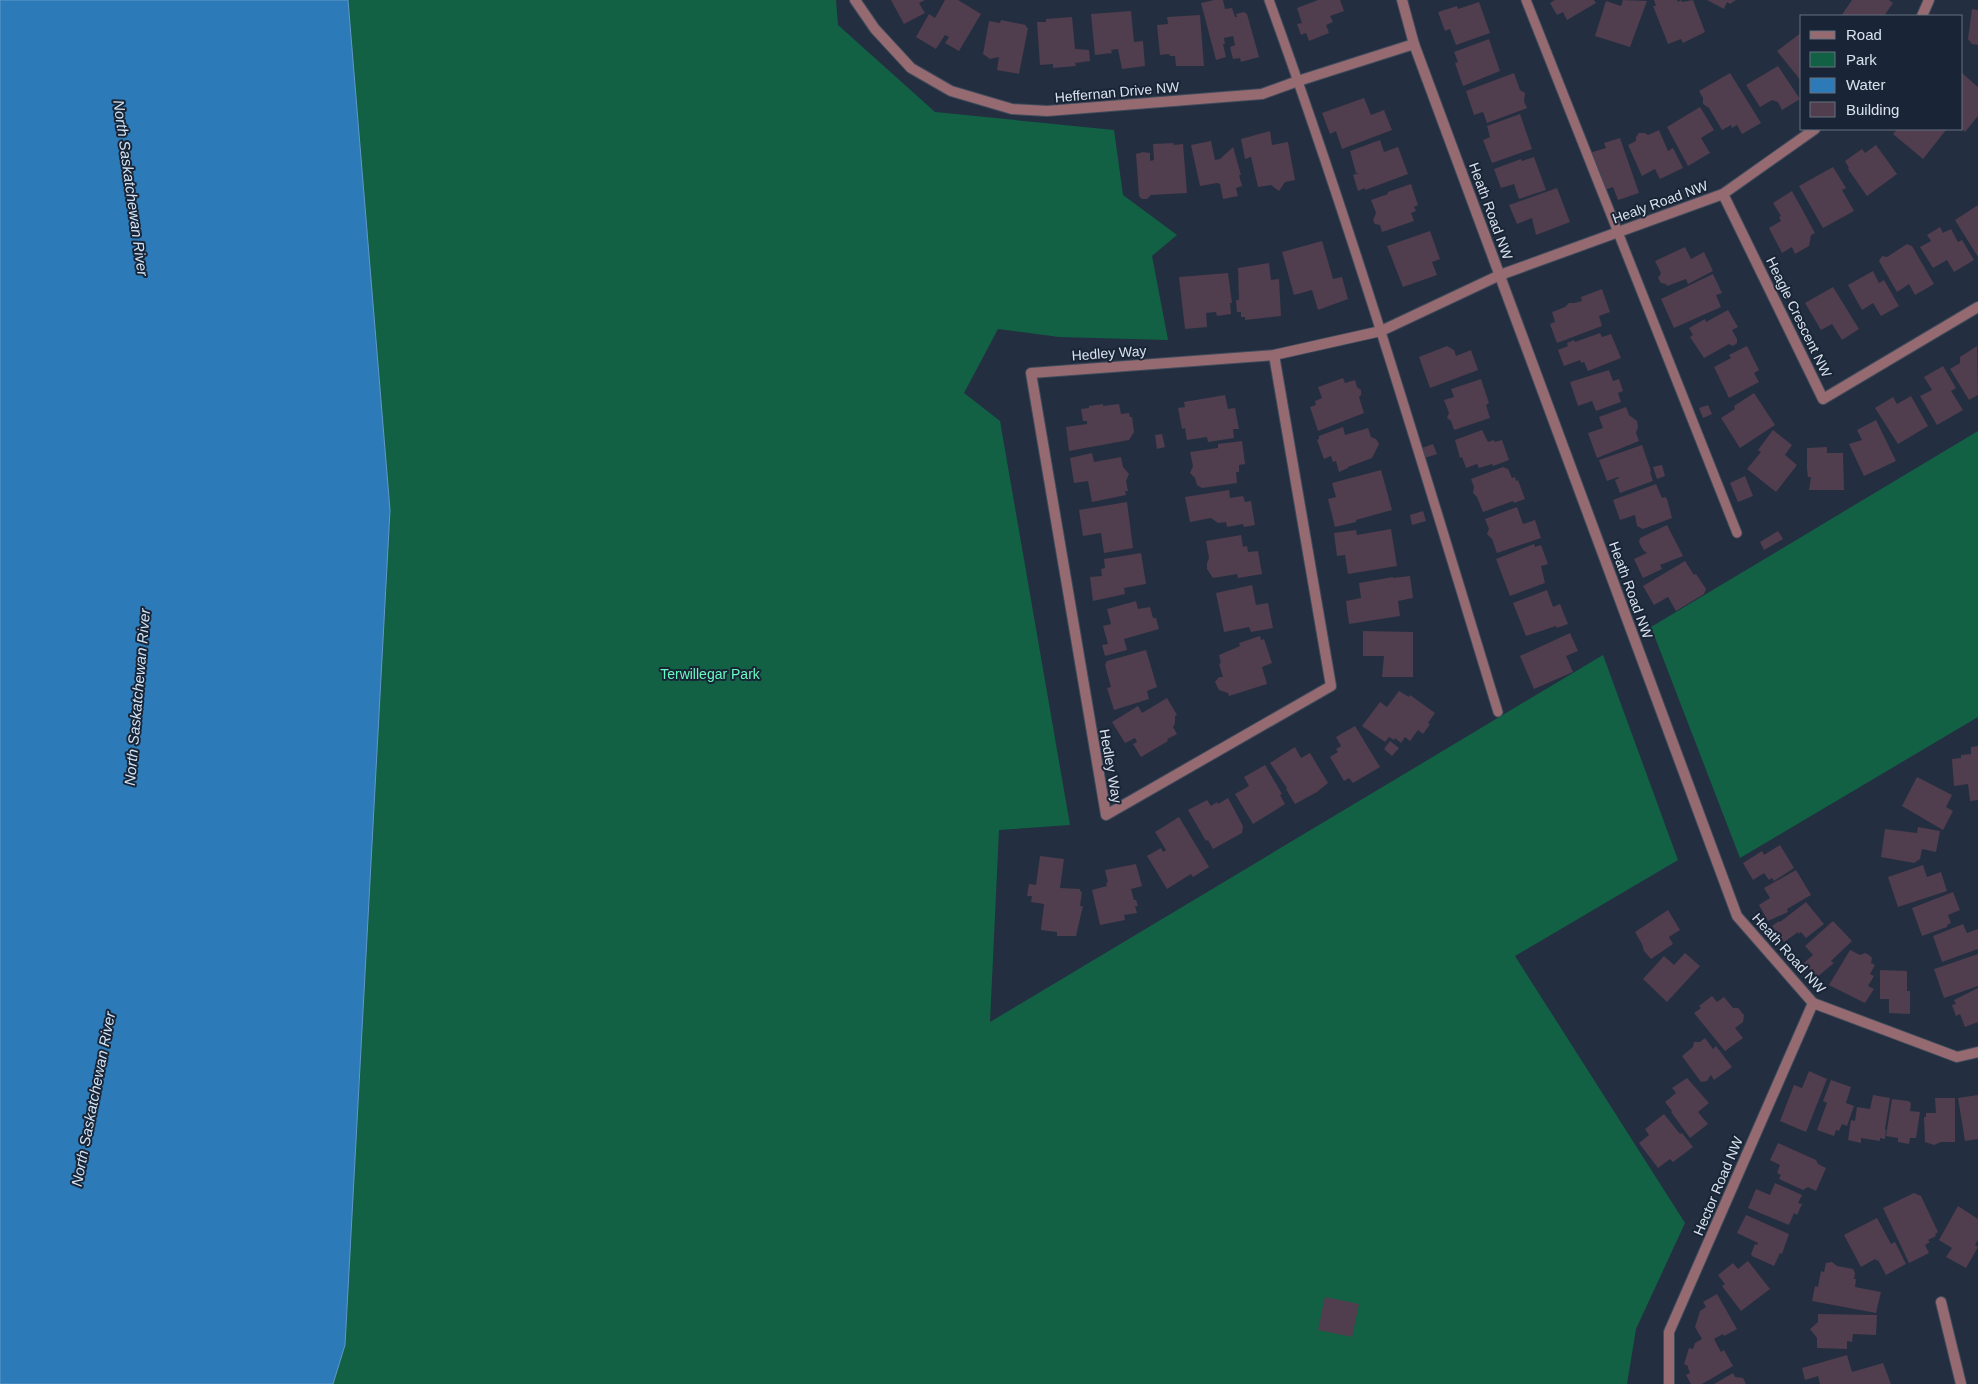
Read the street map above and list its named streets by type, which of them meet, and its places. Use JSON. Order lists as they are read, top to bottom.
{
  "streets": {
    "street": [
      "Heffernan Drive NW",
      "Healy Road NW",
      "Heath Road NW",
      "Heagle Crescent NW",
      "Hedley Way",
      "Hector Road NW"
    ]
  },
  "crossings": [
    ["Heffernan Drive NW", "Heath Road NW"],
    ["Healy Road NW", "Heath Road NW"],
    ["Healy Road NW", "Heagle Crescent NW"],
    ["Healy Road NW", "Hedley Way"],
    ["Heath Road NW", "Hedley Way"],
    ["Heath Road NW", "Hector Road NW"]
  ],
  "water": ["North Saskatchewan River"],
  "parks": ["Terwillegar Park"],
  "legend": [
    "Road",
    "Park",
    "Water",
    "Building"
  ]
}
